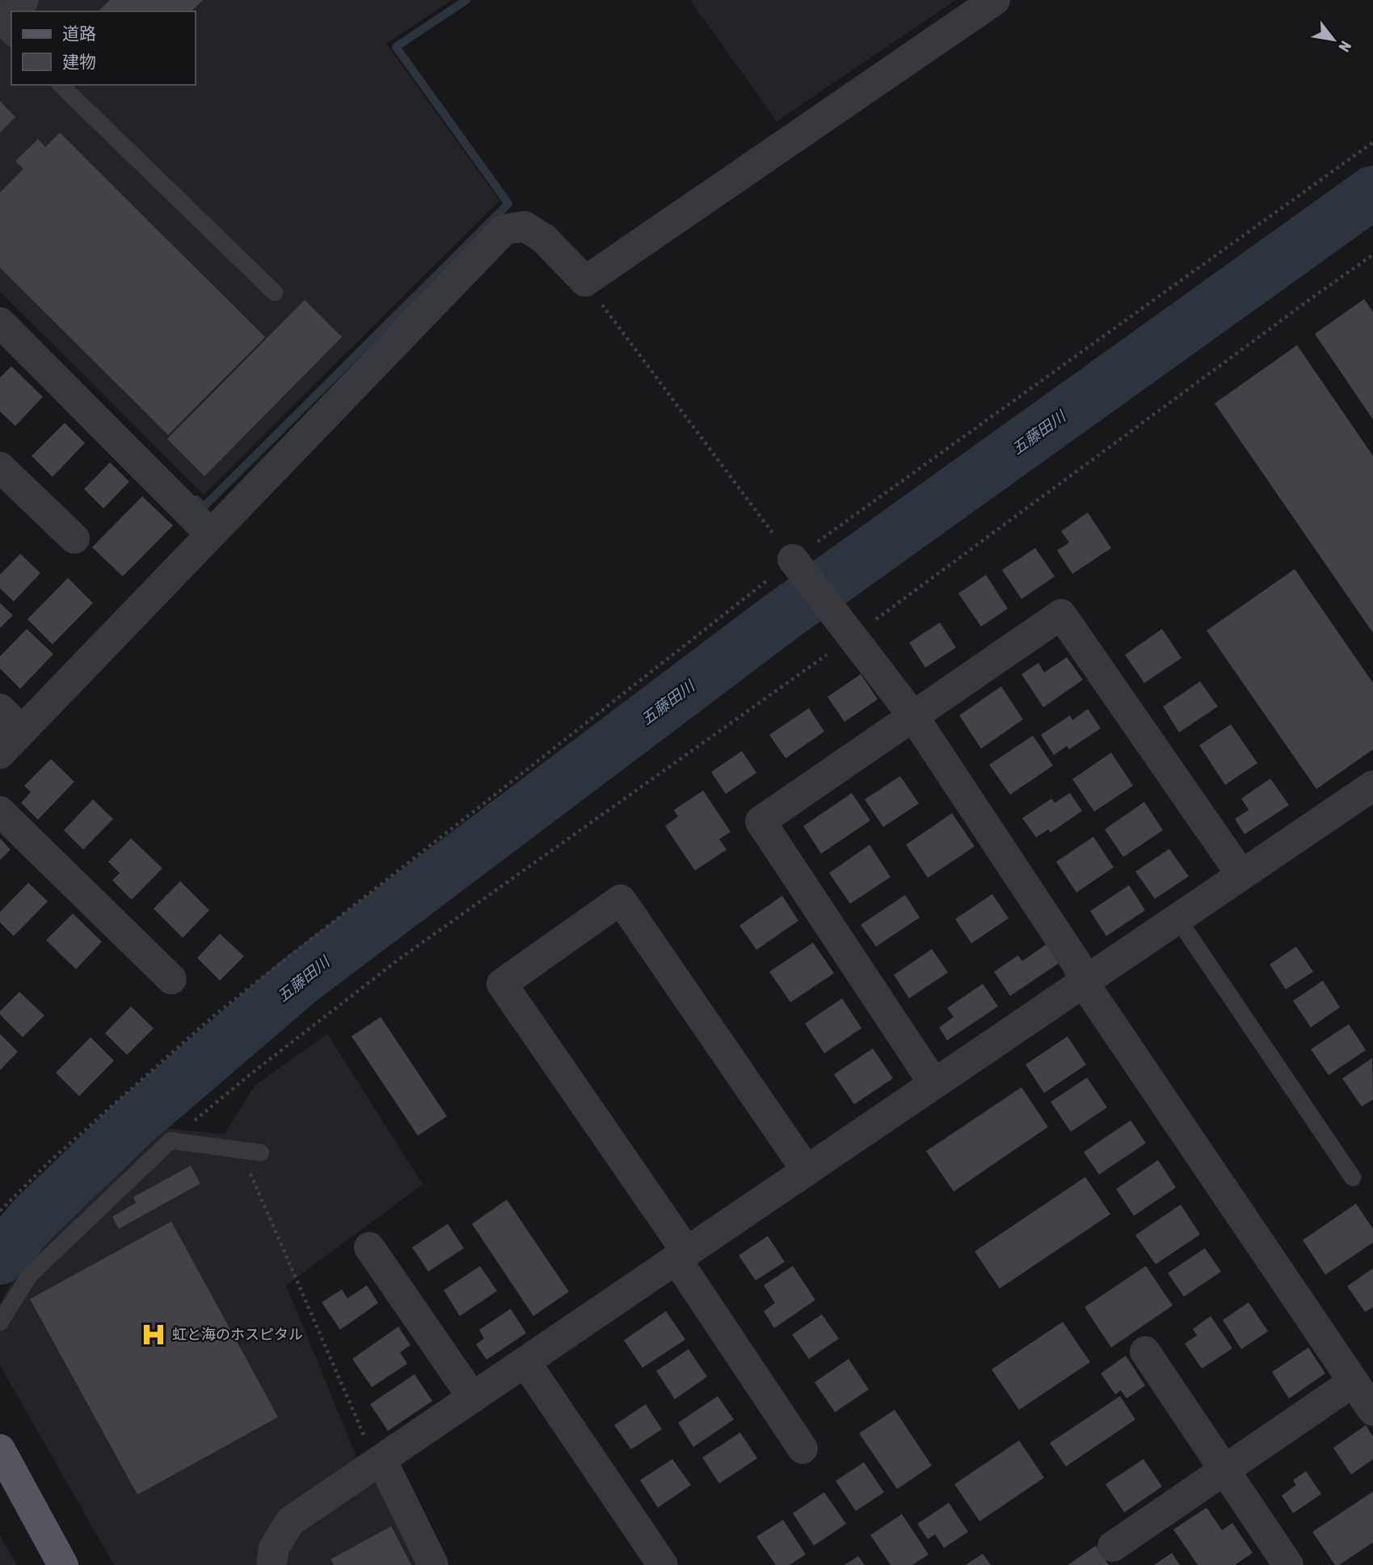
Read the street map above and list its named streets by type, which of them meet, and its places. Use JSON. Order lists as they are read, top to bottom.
{
  "water": ["五藤田川"],
  "places": {
    "hospital": ["虹と海のホスピタル"]
  },
  "legend": ["道路", "建物"],
  "north": "bottom right"
}
